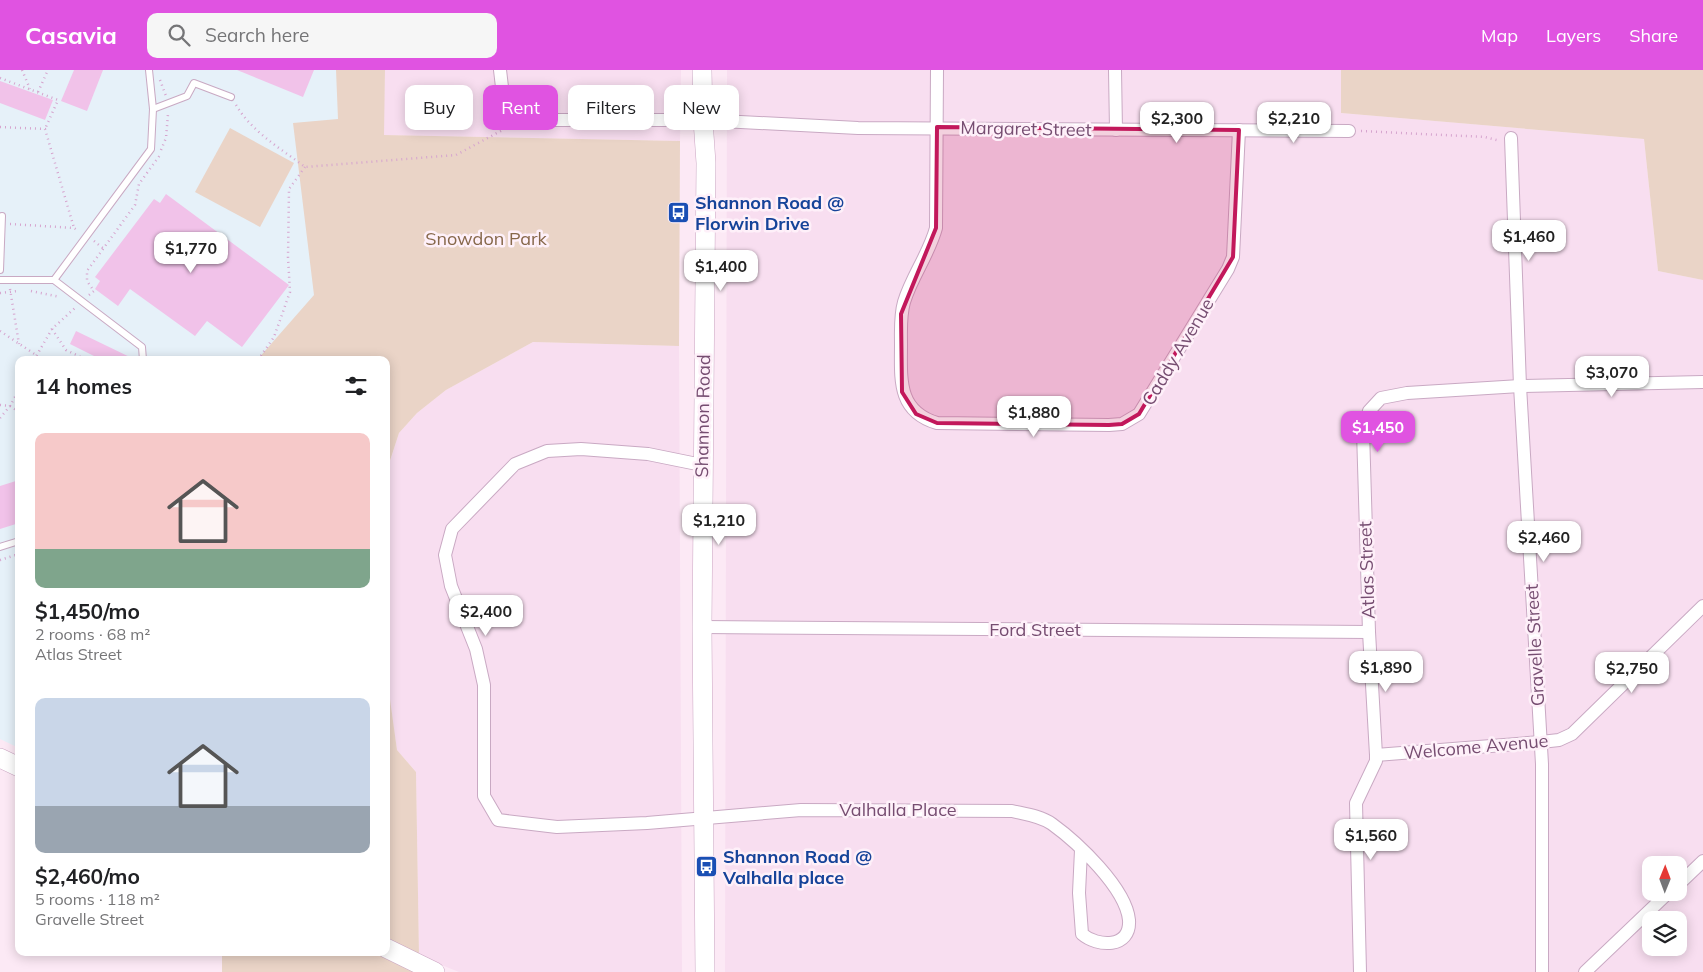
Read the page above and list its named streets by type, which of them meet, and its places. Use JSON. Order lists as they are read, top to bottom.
{
  "streets": {
    "street": [
      "Margaret Street",
      "Caddy Avenue",
      "Shannon Road",
      "Atlas Street",
      "Ford Street",
      "Gravelle Street",
      "Welcome Avenue",
      "Valhalla Place"
    ]
  },
  "crossings": [
    ["Margaret Street", "Caddy Avenue"],
    ["Shannon Road", "Ford Street"],
    ["Shannon Road", "Valhalla Place"],
    ["Atlas Street", "Ford Street"],
    ["Atlas Street", "Gravelle Street"],
    ["Atlas Street", "Welcome Avenue"],
    ["Gravelle Street", "Welcome Avenue"]
  ],
  "parks": ["Snowdon Park"],
  "places": {
    "bus stop": ["Shannon Road @ Florwin Drive", "Shannon Road @ Valhalla place"]
  },
  "north": "top",
  "page": {
    "header": "Casavia",
    "search": "Search here",
    "nav": ["Map", "Layers", "Share"],
    "chip": [
      "Buy",
      "Rent",
      "Filters",
      "New"
    ],
    "price": [
      "$2,300",
      "$2,210",
      "$1,460",
      "$1,770",
      "$1,400",
      "$3,070",
      "$1,880",
      "$1,450",
      "$1,210",
      "$2,460",
      "$2,400",
      "$1,890",
      "$2,750",
      "$1,560"
    ],
    "heading": "14 homes",
    "list": [
      {
        "name": "$1,450/mo",
        "note": "2 rooms · 68 m² · Atlas Street"
      },
      {
        "name": "$2,460/mo",
        "note": "5 rooms · 118 m² · Gravelle Street"
      }
    ]
  }
}
